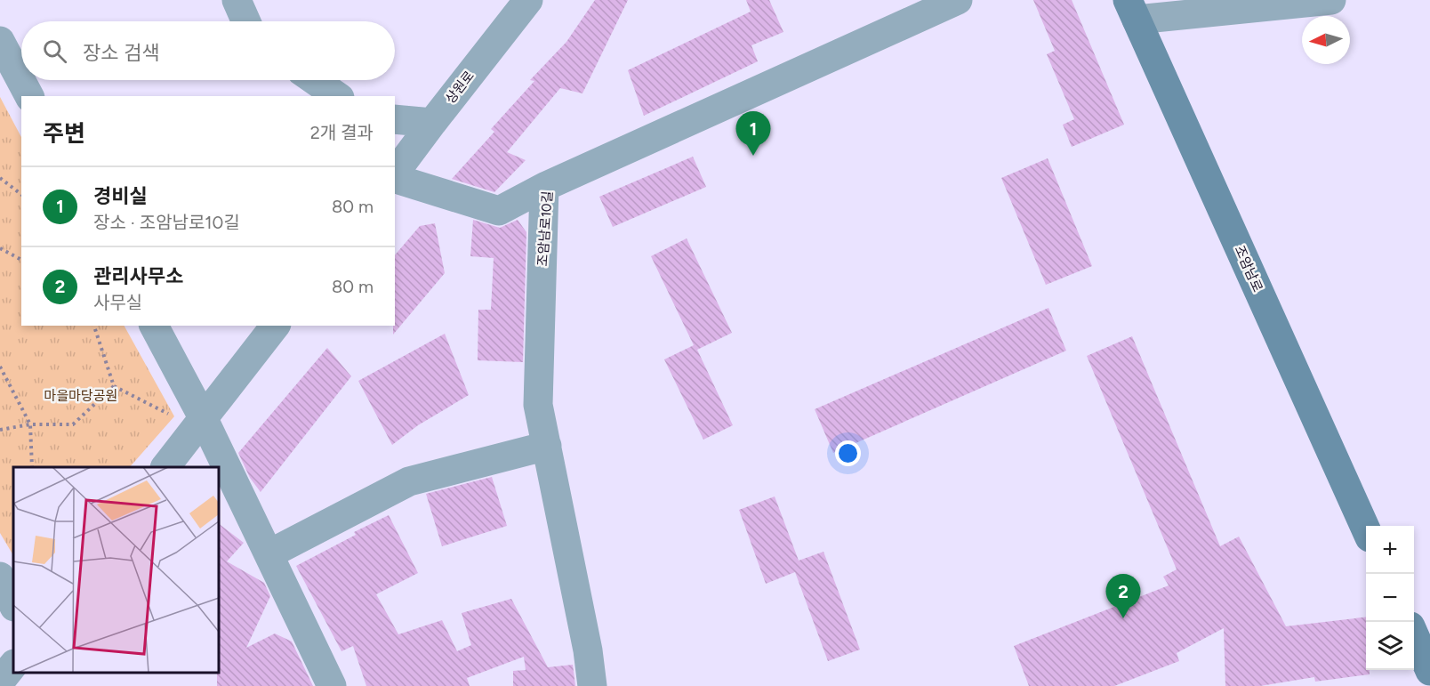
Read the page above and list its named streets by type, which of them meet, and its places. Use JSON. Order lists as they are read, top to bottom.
{
  "streets": {
    "main road": ["조암남로"],
    "street": ["상원로", "조암남로10길"]
  },
  "parks": ["마을마당공원"],
  "north": "left",
  "page": {
    "search": "장소 검색",
    "heading": ["주변", "2개 결과"],
    "pins": ["1", "2"],
    "list": [
      {
        "mark": "1",
        "name": "경비실",
        "note": "장소 · 조암남로10길",
        "value": "80 m"
      },
      {
        "mark": "2",
        "name": "관리사무소",
        "note": "사무실",
        "value": "80 m"
      }
    ],
    "map_buttons": ["+", "−"]
  }
}
